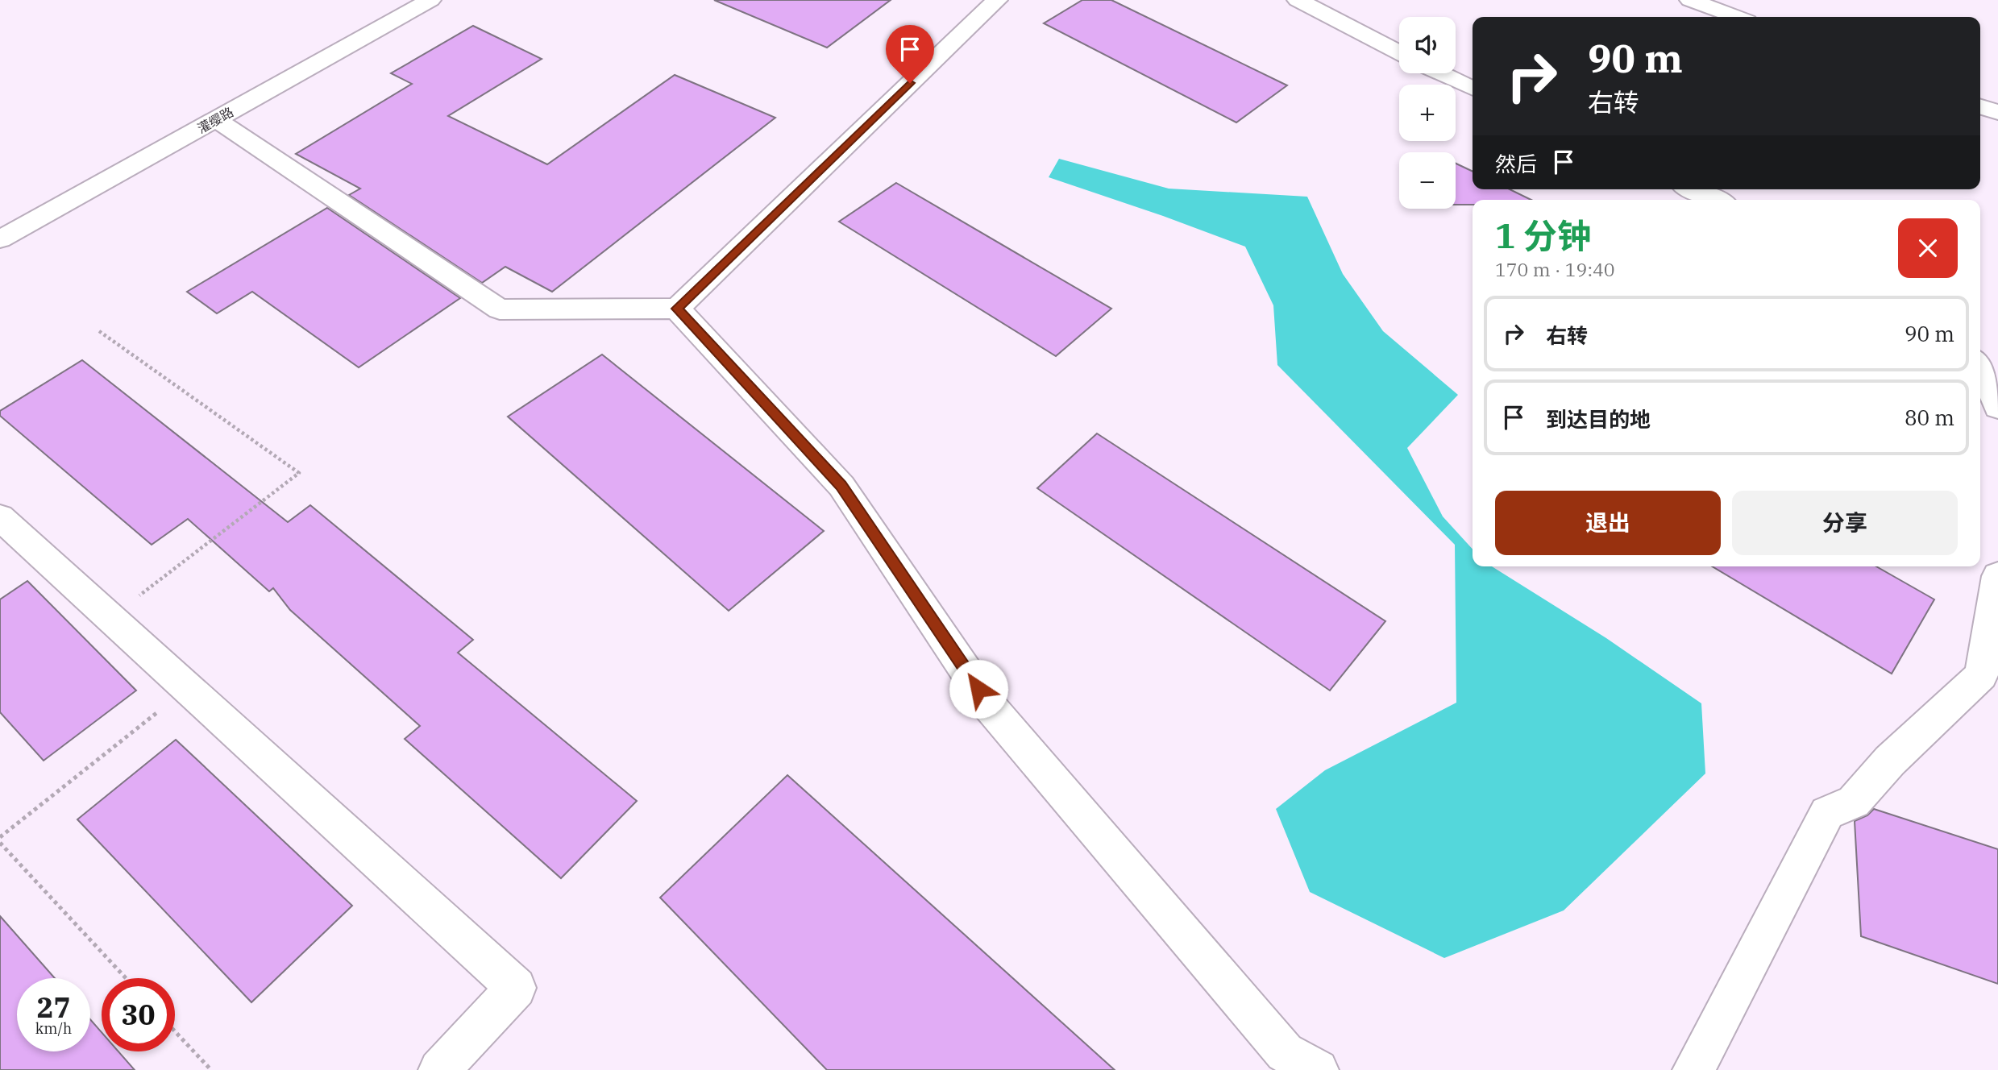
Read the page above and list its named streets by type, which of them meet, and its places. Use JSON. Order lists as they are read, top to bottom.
{
  "streets": {
    "street": ["灌缨路"]
  },
  "page": {
    "map_buttons": ["+", "−"],
    "turn": ["90 m", "右转"],
    "then": "然后",
    "heading": ["1 分钟", "170 m · 19:40"],
    "list": [
      {
        "name": "右转",
        "value": "90 m"
      },
      {
        "name": "到达目的地",
        "value": "80 m"
      }
    ],
    "buttons": ["退出", "分享"],
    "speed": "27 km/h",
    "limit": "30"
  }
}
